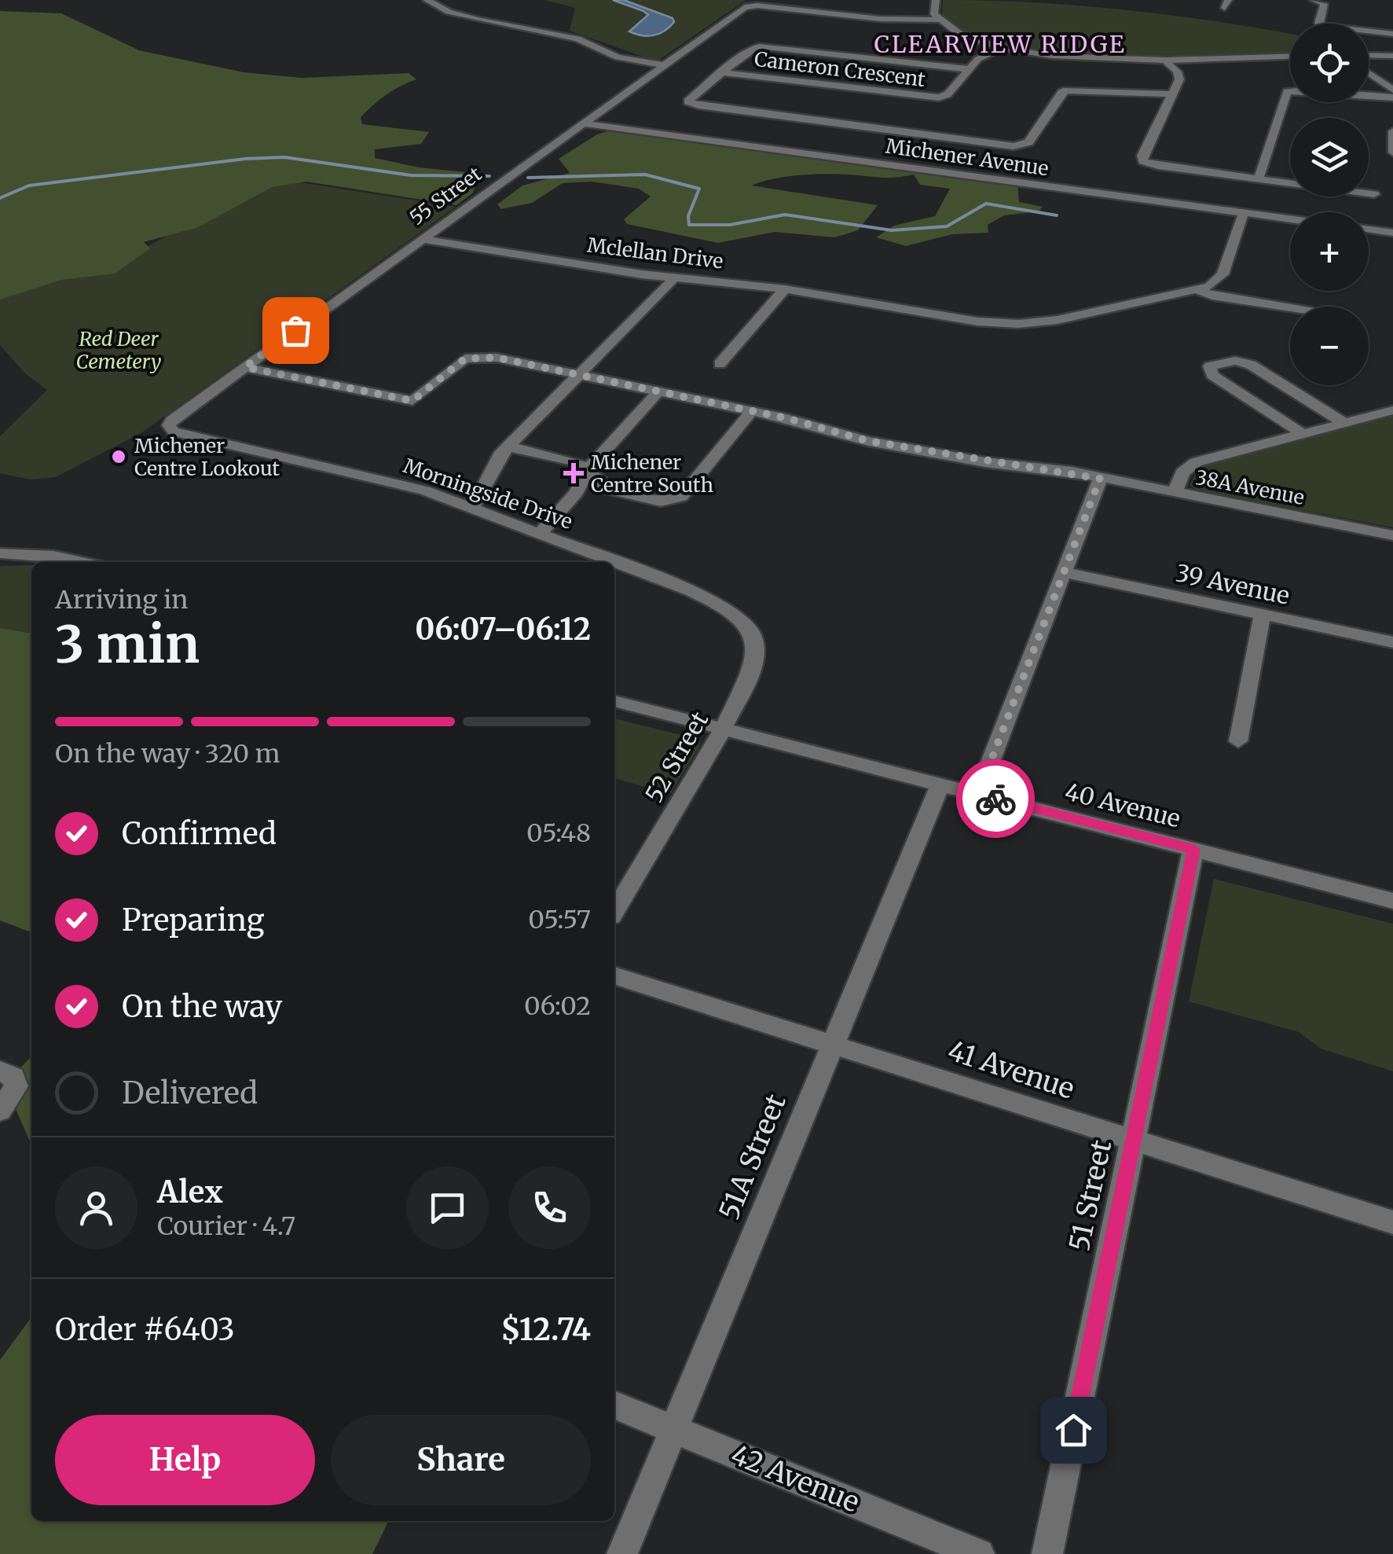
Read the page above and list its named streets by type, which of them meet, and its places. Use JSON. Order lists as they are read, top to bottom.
{
  "streets": {
    "street": [
      "Cameron Crescent",
      "Michener Avenue",
      "55 Street",
      "Mclellan Drive",
      "38A Avenue",
      "Morningside Drive",
      "39 Avenue",
      "52 Street",
      "40 Avenue",
      "41 Avenue",
      "51A Street",
      "51 Street",
      "42 Avenue"
    ]
  },
  "crossings": [
    ["Michener Avenue", "55 Street"],
    ["55 Street", "Mclellan Drive"],
    ["55 Street", "38A Avenue"],
    ["55 Street", "Morningside Drive"],
    ["Morningside Drive", "52 Street"],
    ["52 Street", "40 Avenue"],
    ["40 Avenue", "51A Street"],
    ["40 Avenue", "51 Street"],
    ["41 Avenue", "51A Street"],
    ["41 Avenue", "51 Street"],
    ["51A Street", "42 Avenue"]
  ],
  "districts": ["CLEARVIEW RIDGE"],
  "parks": ["Red Deer Cemetery"],
  "places": {
    "other": ["Michener Centre Lookout"],
    "health": ["Michener Centre South"]
  },
  "page": {
    "map_buttons": ["+", "−"],
    "heading": ["3 min", "Arriving in", "06:07–06:12"],
    "panel": [
      "Alex",
      "Courier · 4.7",
      "Order #6403",
      "$12.74"
    ],
    "bar": "On the way · 320 m",
    "list": [
      ["Confirmed", "05:48"],
      ["Preparing", "05:57"],
      ["On the way", "06:02"],
      "Delivered"
    ],
    "buttons": ["Help", "Share"]
  }
}
